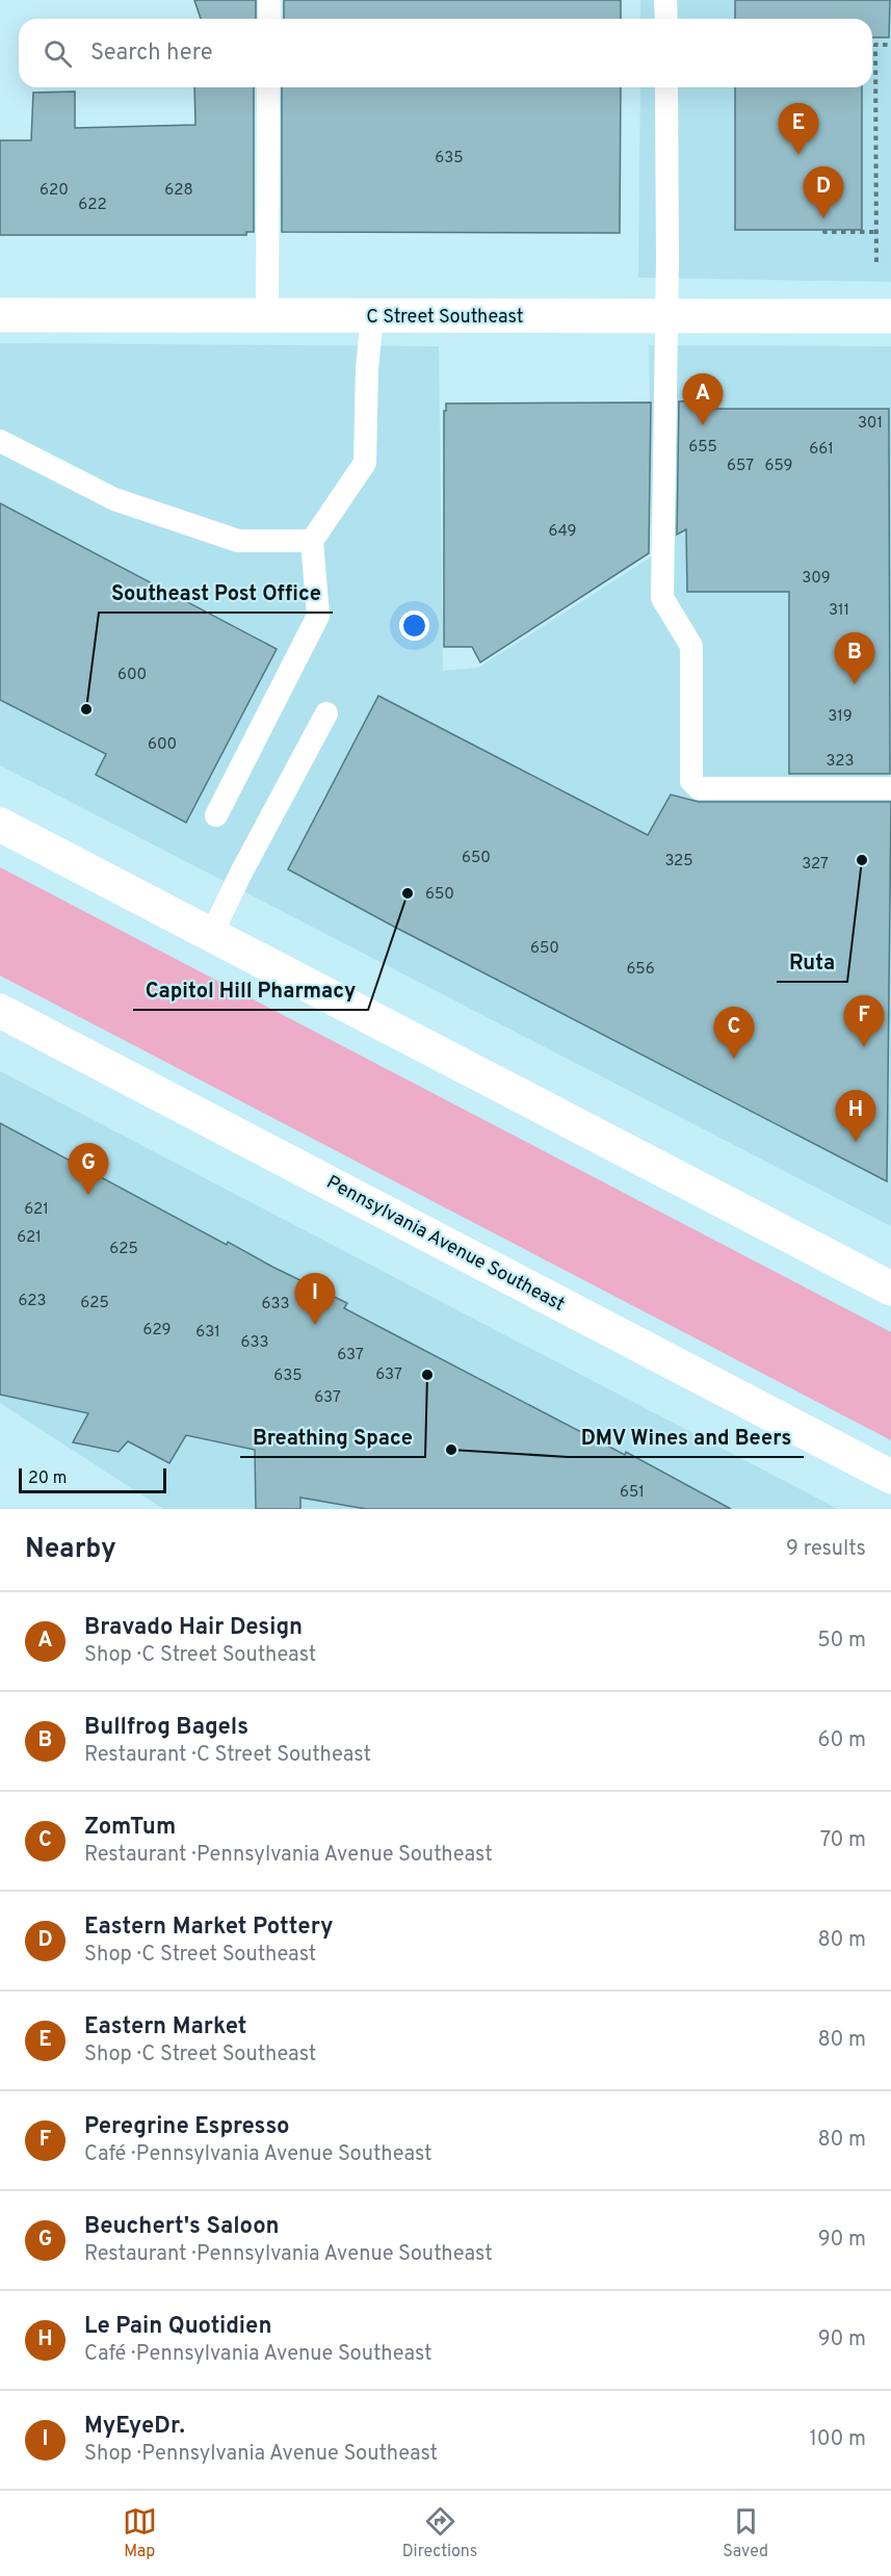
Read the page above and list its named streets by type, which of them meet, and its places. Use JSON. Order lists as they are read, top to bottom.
{
  "streets": {
    "main road": ["C Street Southeast", "Pennsylvania Avenue Southeast"]
  },
  "places": [
    "Southeast Post Office",
    "Ruta",
    "Capitol Hill Pharmacy",
    "Breathing Space",
    "DMV Wines and Beers"
  ],
  "house_numbers": [
    "635",
    "620",
    "628",
    "622",
    "301",
    "655",
    "661",
    "657",
    "659",
    "649",
    "309",
    "311",
    "600",
    "319",
    "600",
    "323",
    "650",
    "325",
    "327",
    "650",
    "650",
    "656",
    "621",
    "621",
    "625",
    "623",
    "625",
    "633",
    "629",
    "631",
    "633",
    "637",
    "637",
    "635",
    "637",
    "651"
  ],
  "scale_bar": "20 m",
  "page": {
    "search": "Search here",
    "pins": [
      "E",
      "D",
      "A",
      "B",
      "F",
      "C",
      "H",
      "G",
      "I"
    ],
    "scale": "20 m",
    "heading": ["Nearby", "9 results"],
    "list": [
      {
        "mark": "A",
        "name": "Bravado Hair Design",
        "note": "Shop · C Street Southeast",
        "value": "50 m"
      },
      {
        "mark": "B",
        "name": "Bullfrog Bagels",
        "note": "Restaurant · C Street Southeast",
        "value": "60 m"
      },
      {
        "mark": "C",
        "name": "ZomTum",
        "note": "Restaurant · Pennsylvania Avenue Southeast",
        "value": "70 m"
      },
      {
        "mark": "D",
        "name": "Eastern Market Pottery",
        "note": "Shop · C Street Southeast",
        "value": "80 m"
      },
      {
        "mark": "E",
        "name": "Eastern Market",
        "note": "Shop · C Street Southeast",
        "value": "80 m"
      },
      {
        "mark": "F",
        "name": "Peregrine Espresso",
        "note": "Café · Pennsylvania Avenue Southeast",
        "value": "80 m"
      },
      {
        "mark": "G",
        "name": "Beuchert's Saloon",
        "note": "Restaurant · Pennsylvania Avenue Southeast",
        "value": "90 m"
      },
      {
        "mark": "H",
        "name": "Le Pain Quotidien",
        "note": "Café · Pennsylvania Avenue Southeast",
        "value": "90 m"
      },
      {
        "mark": "I",
        "name": "MyEyeDr.",
        "note": "Shop · Pennsylvania Avenue Southeast",
        "value": "100 m"
      }
    ],
    "nav": ["Map", "Directions", "Saved"]
  }
}
